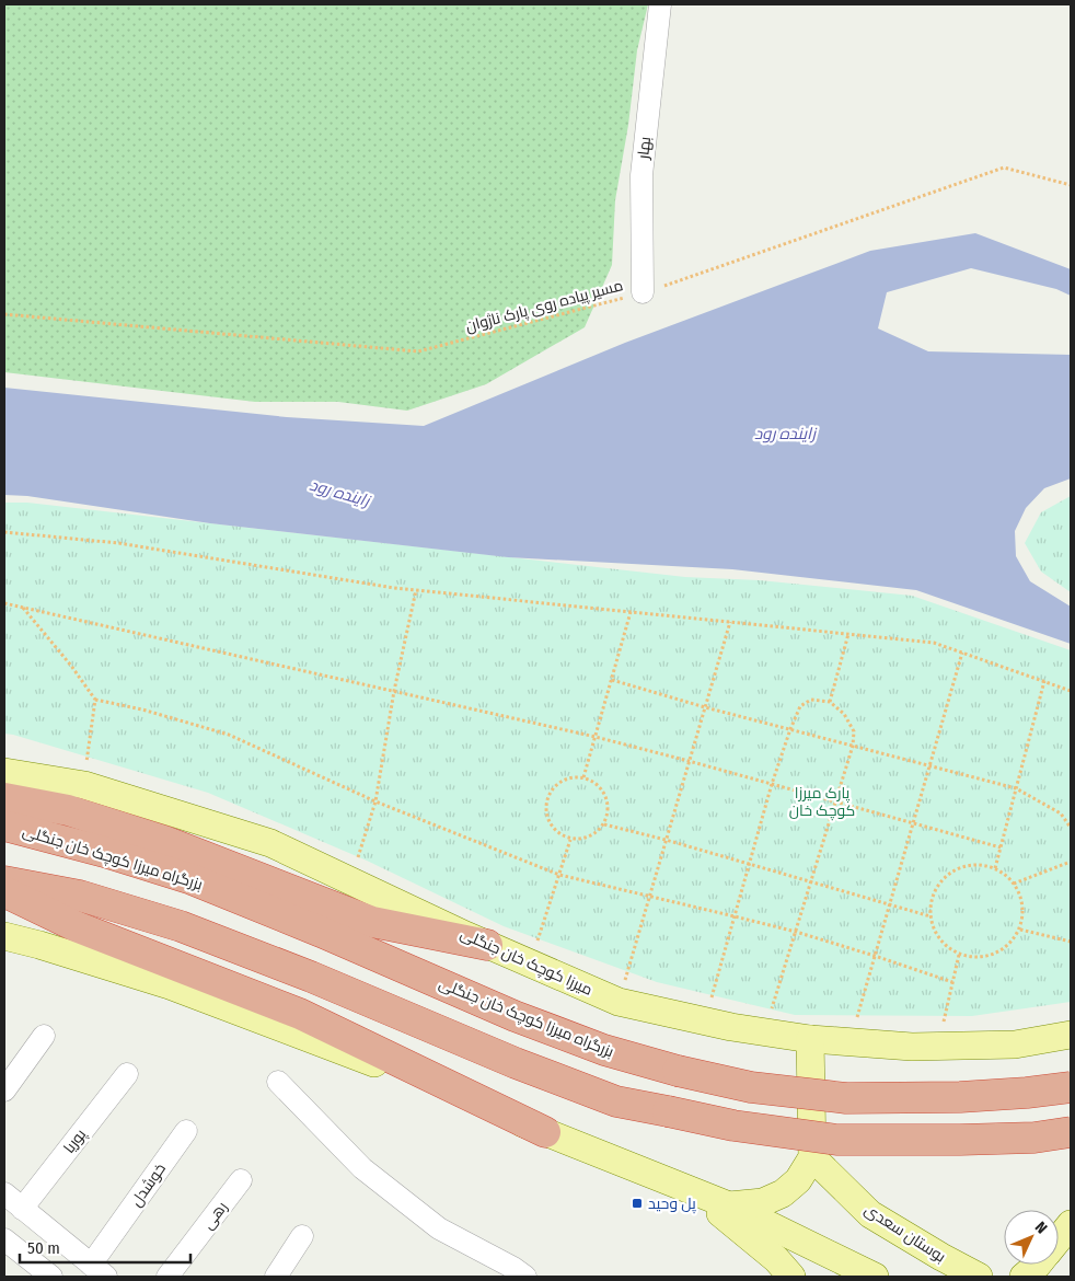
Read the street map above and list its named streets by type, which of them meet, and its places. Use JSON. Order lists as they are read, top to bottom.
{
  "streets": {
    "highway": ["بزرگراه میرزا کوچک خان جنگلی"],
    "main road": ["میرزا کوچک خان جنگلی", "بوستان سعدی"],
    "street": [
      "بهار",
      "پوریا",
      "خوشدل",
      "رهی"
    ],
    "path": ["مسیر پیاده روی پارک ناژوان"]
  },
  "crossings": [
    ["بهار", "مسیر پیاده روی پارک ناژوان"]
  ],
  "water": ["زاینده رود"],
  "parks": ["پارک میرزا کوچک خان"],
  "places": {
    "transit": ["پل وحید"]
  },
  "scale_bar": "50 m",
  "north": "top right"
}
